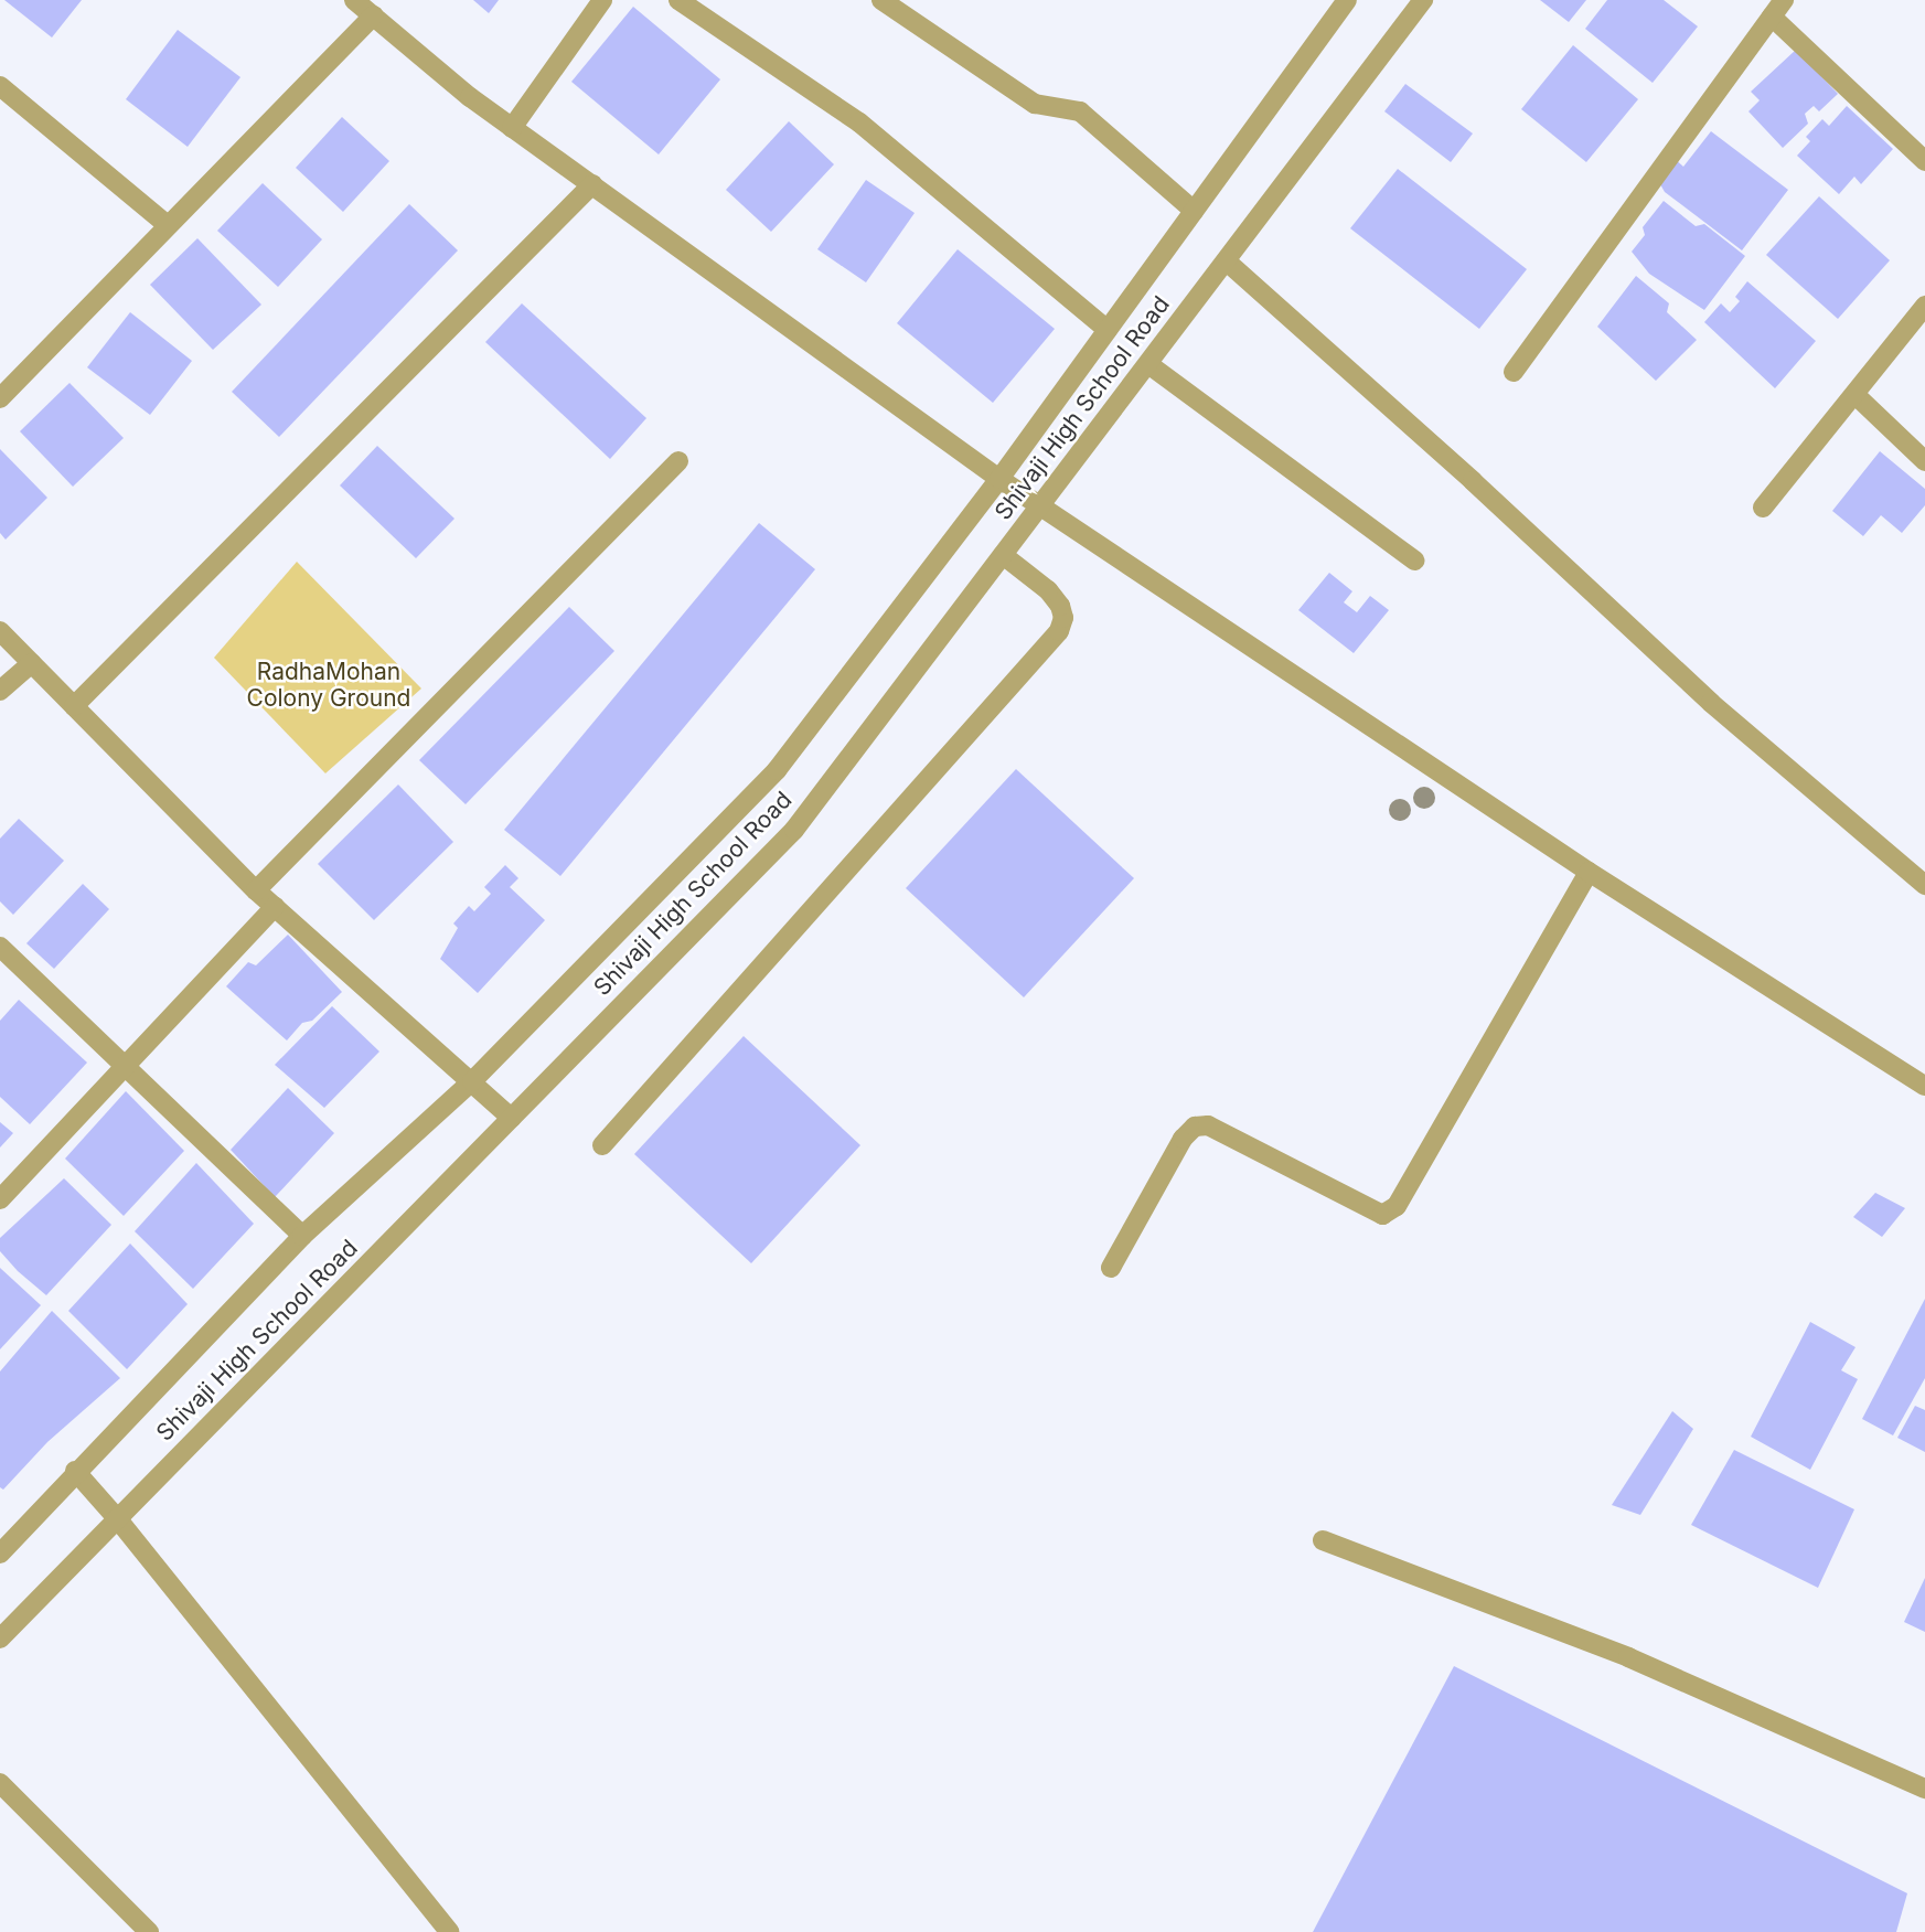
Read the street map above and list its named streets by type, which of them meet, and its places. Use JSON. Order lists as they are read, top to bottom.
{
  "streets": {
    "street": ["Shivaji High School Road"]
  },
  "parks": ["RadhaMohan Colony Ground"]
}
